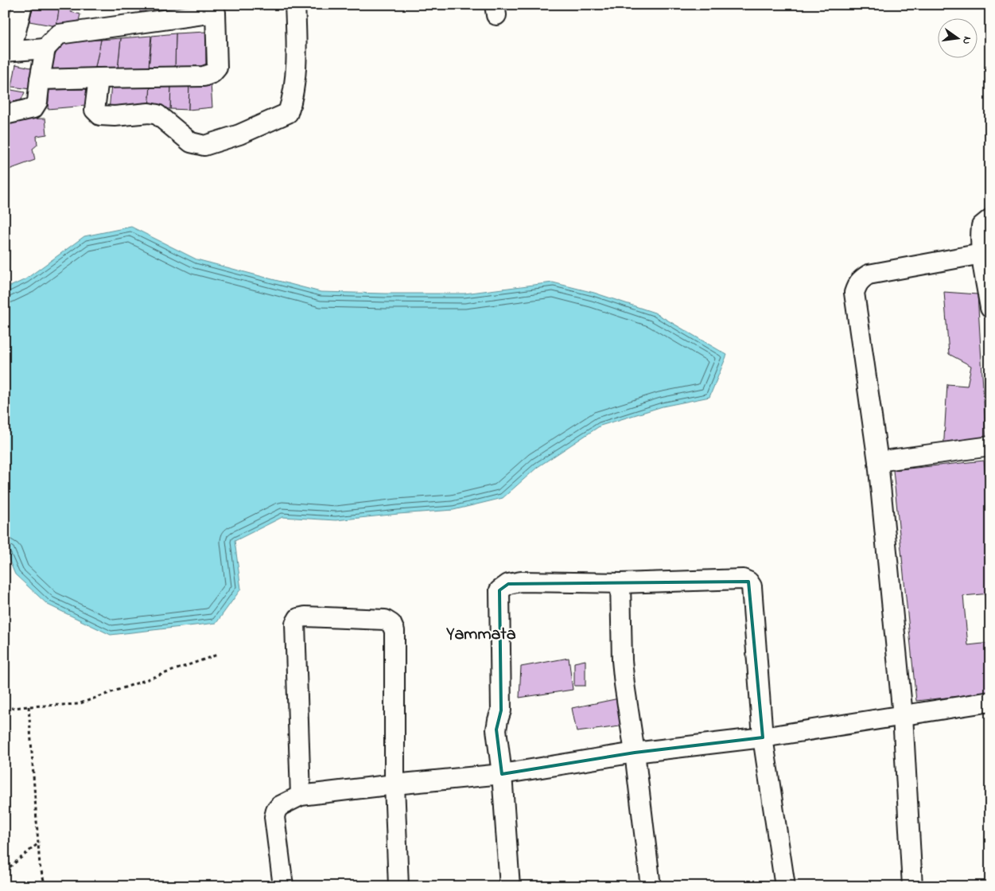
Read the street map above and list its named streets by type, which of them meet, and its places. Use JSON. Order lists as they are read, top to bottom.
{
  "districts": ["Yammata"],
  "north": "right"
}
